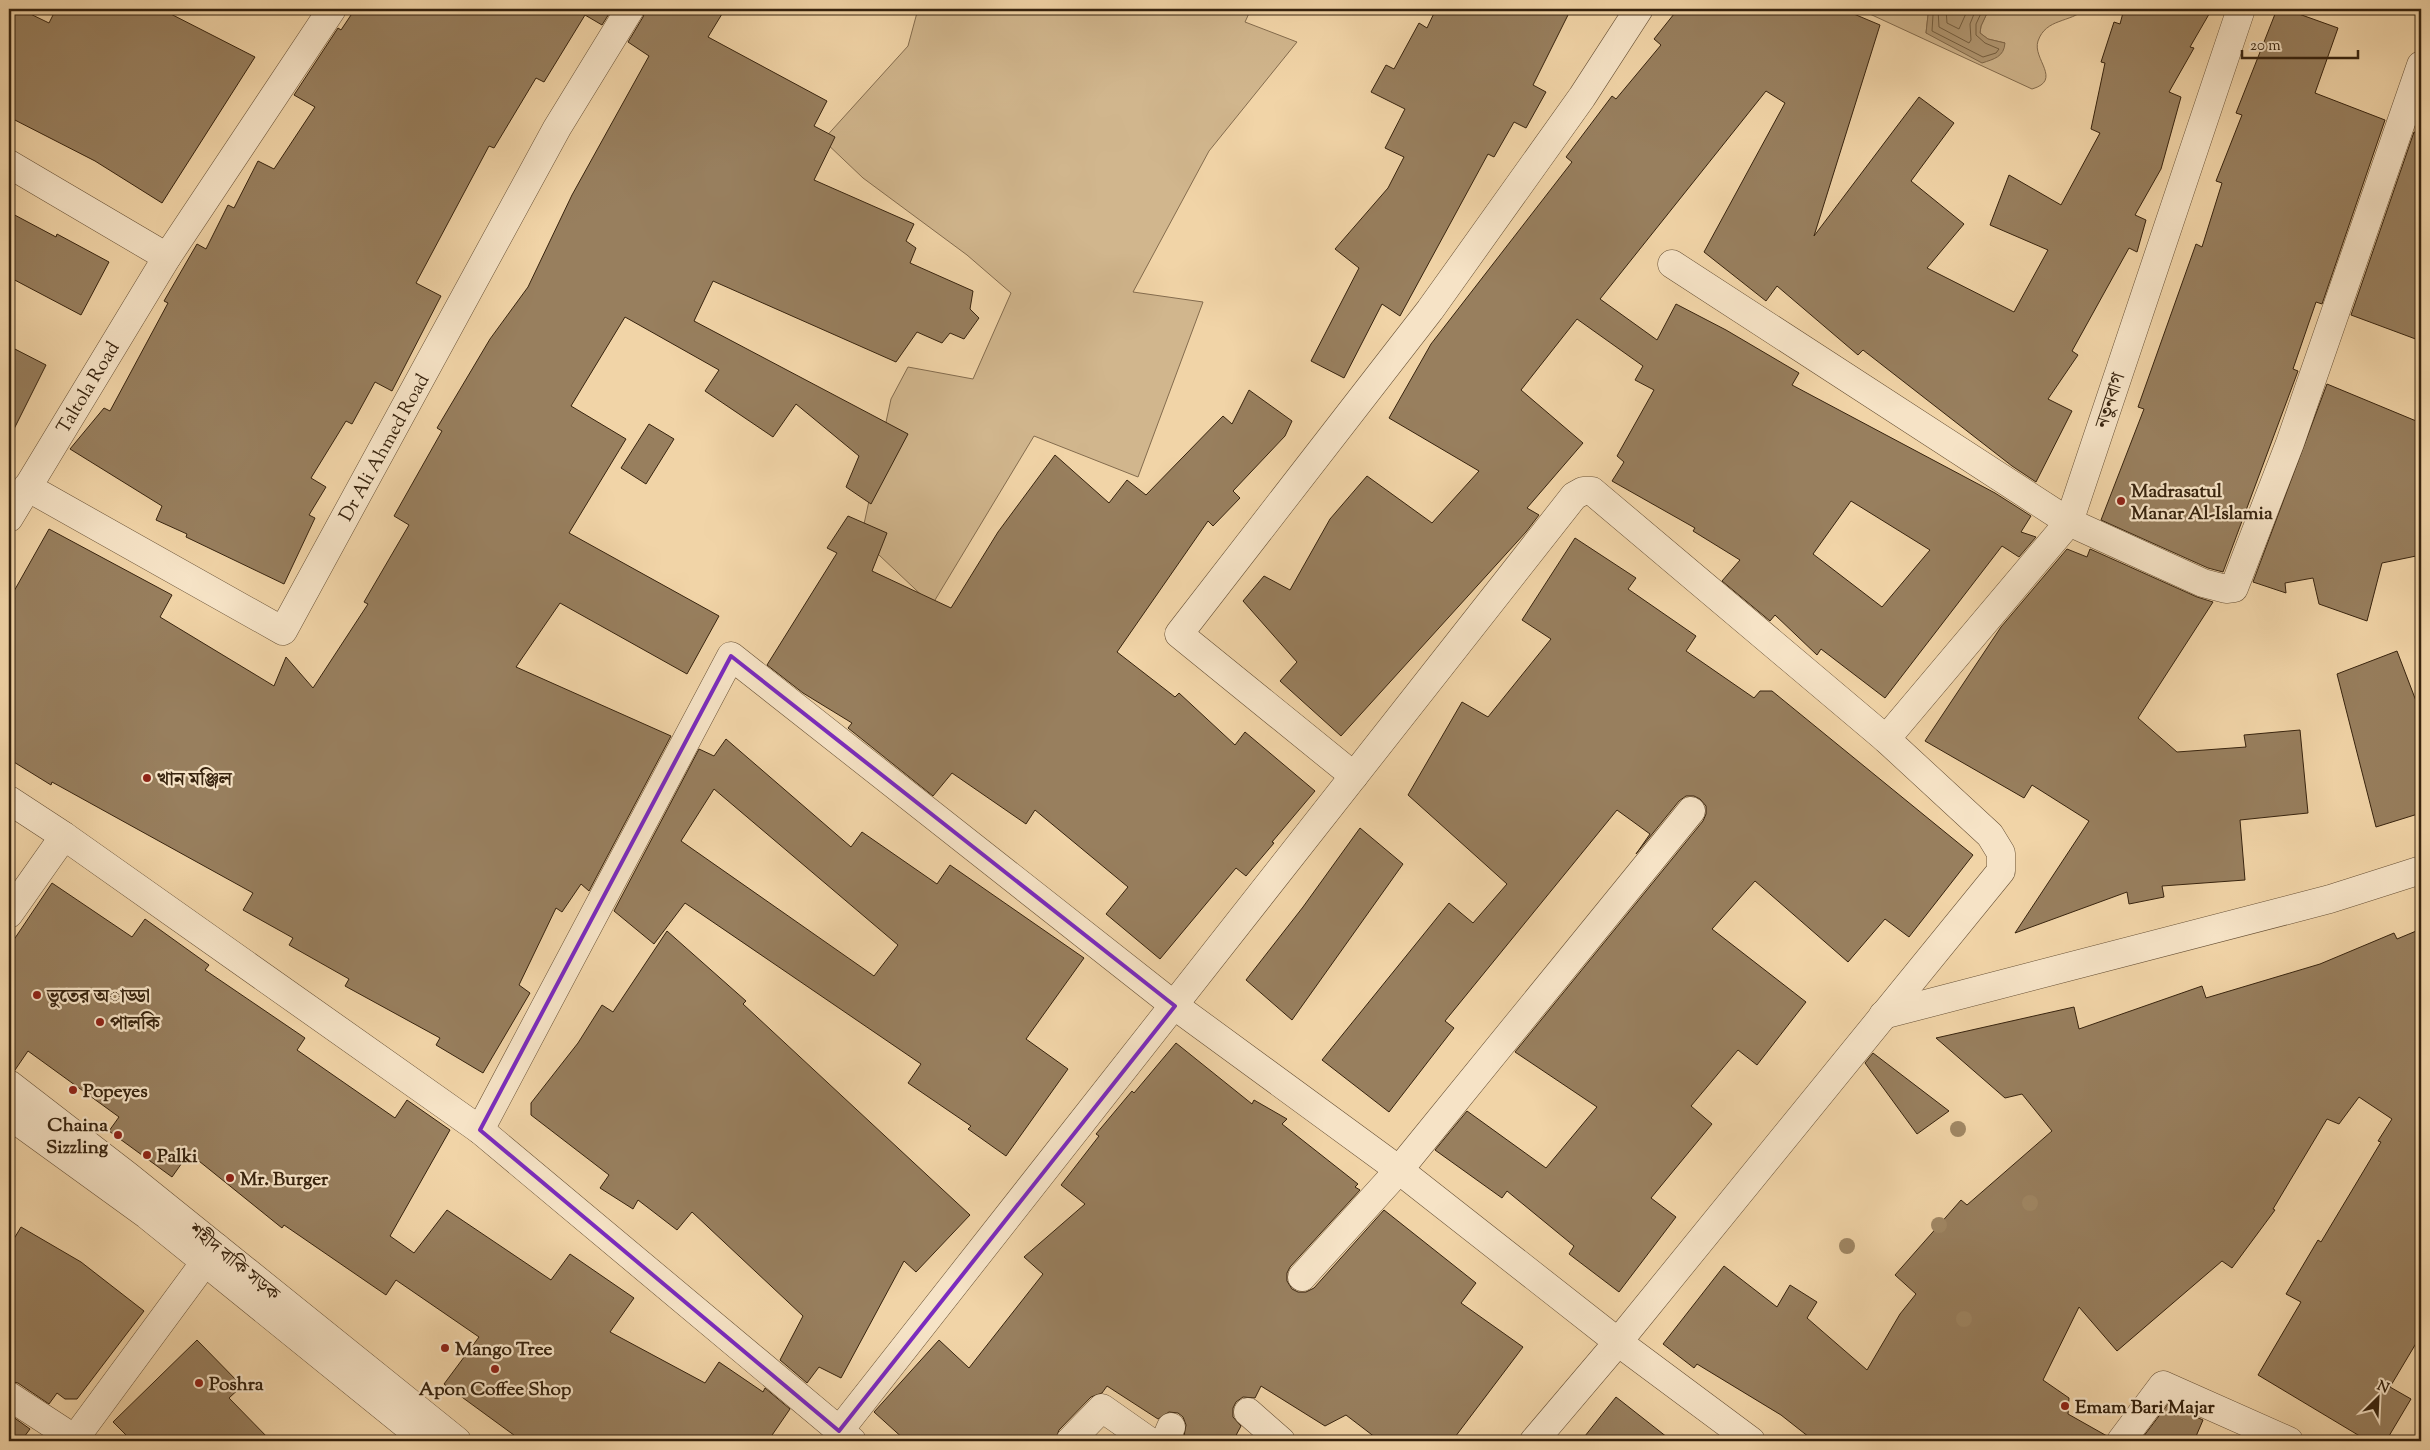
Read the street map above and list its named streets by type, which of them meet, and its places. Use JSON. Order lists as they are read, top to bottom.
{
  "streets": {
    "street": [
      "Taltola Road",
      "নতুনবাগ",
      "Dr Ali Ahmed Road",
      "শহীদ বাকি সড়ক"
    ]
  },
  "crossings": [
    ["Taltola Road", "Dr Ali Ahmed Road"]
  ],
  "places": [
    "Madrasatul Manar Al-Islamia",
    "খান মঞ্জিল",
    "ভুতের অাড্ডা",
    "পালকি",
    "Popeyes",
    "Chaina Sizzling",
    "Palki",
    "Mr. Burger",
    "Mango Tree",
    "Apon Coffee Shop",
    "Poshra",
    "Emam Bari Majar"
  ],
  "scale_bar": "20 m",
  "north": "top right"
}
